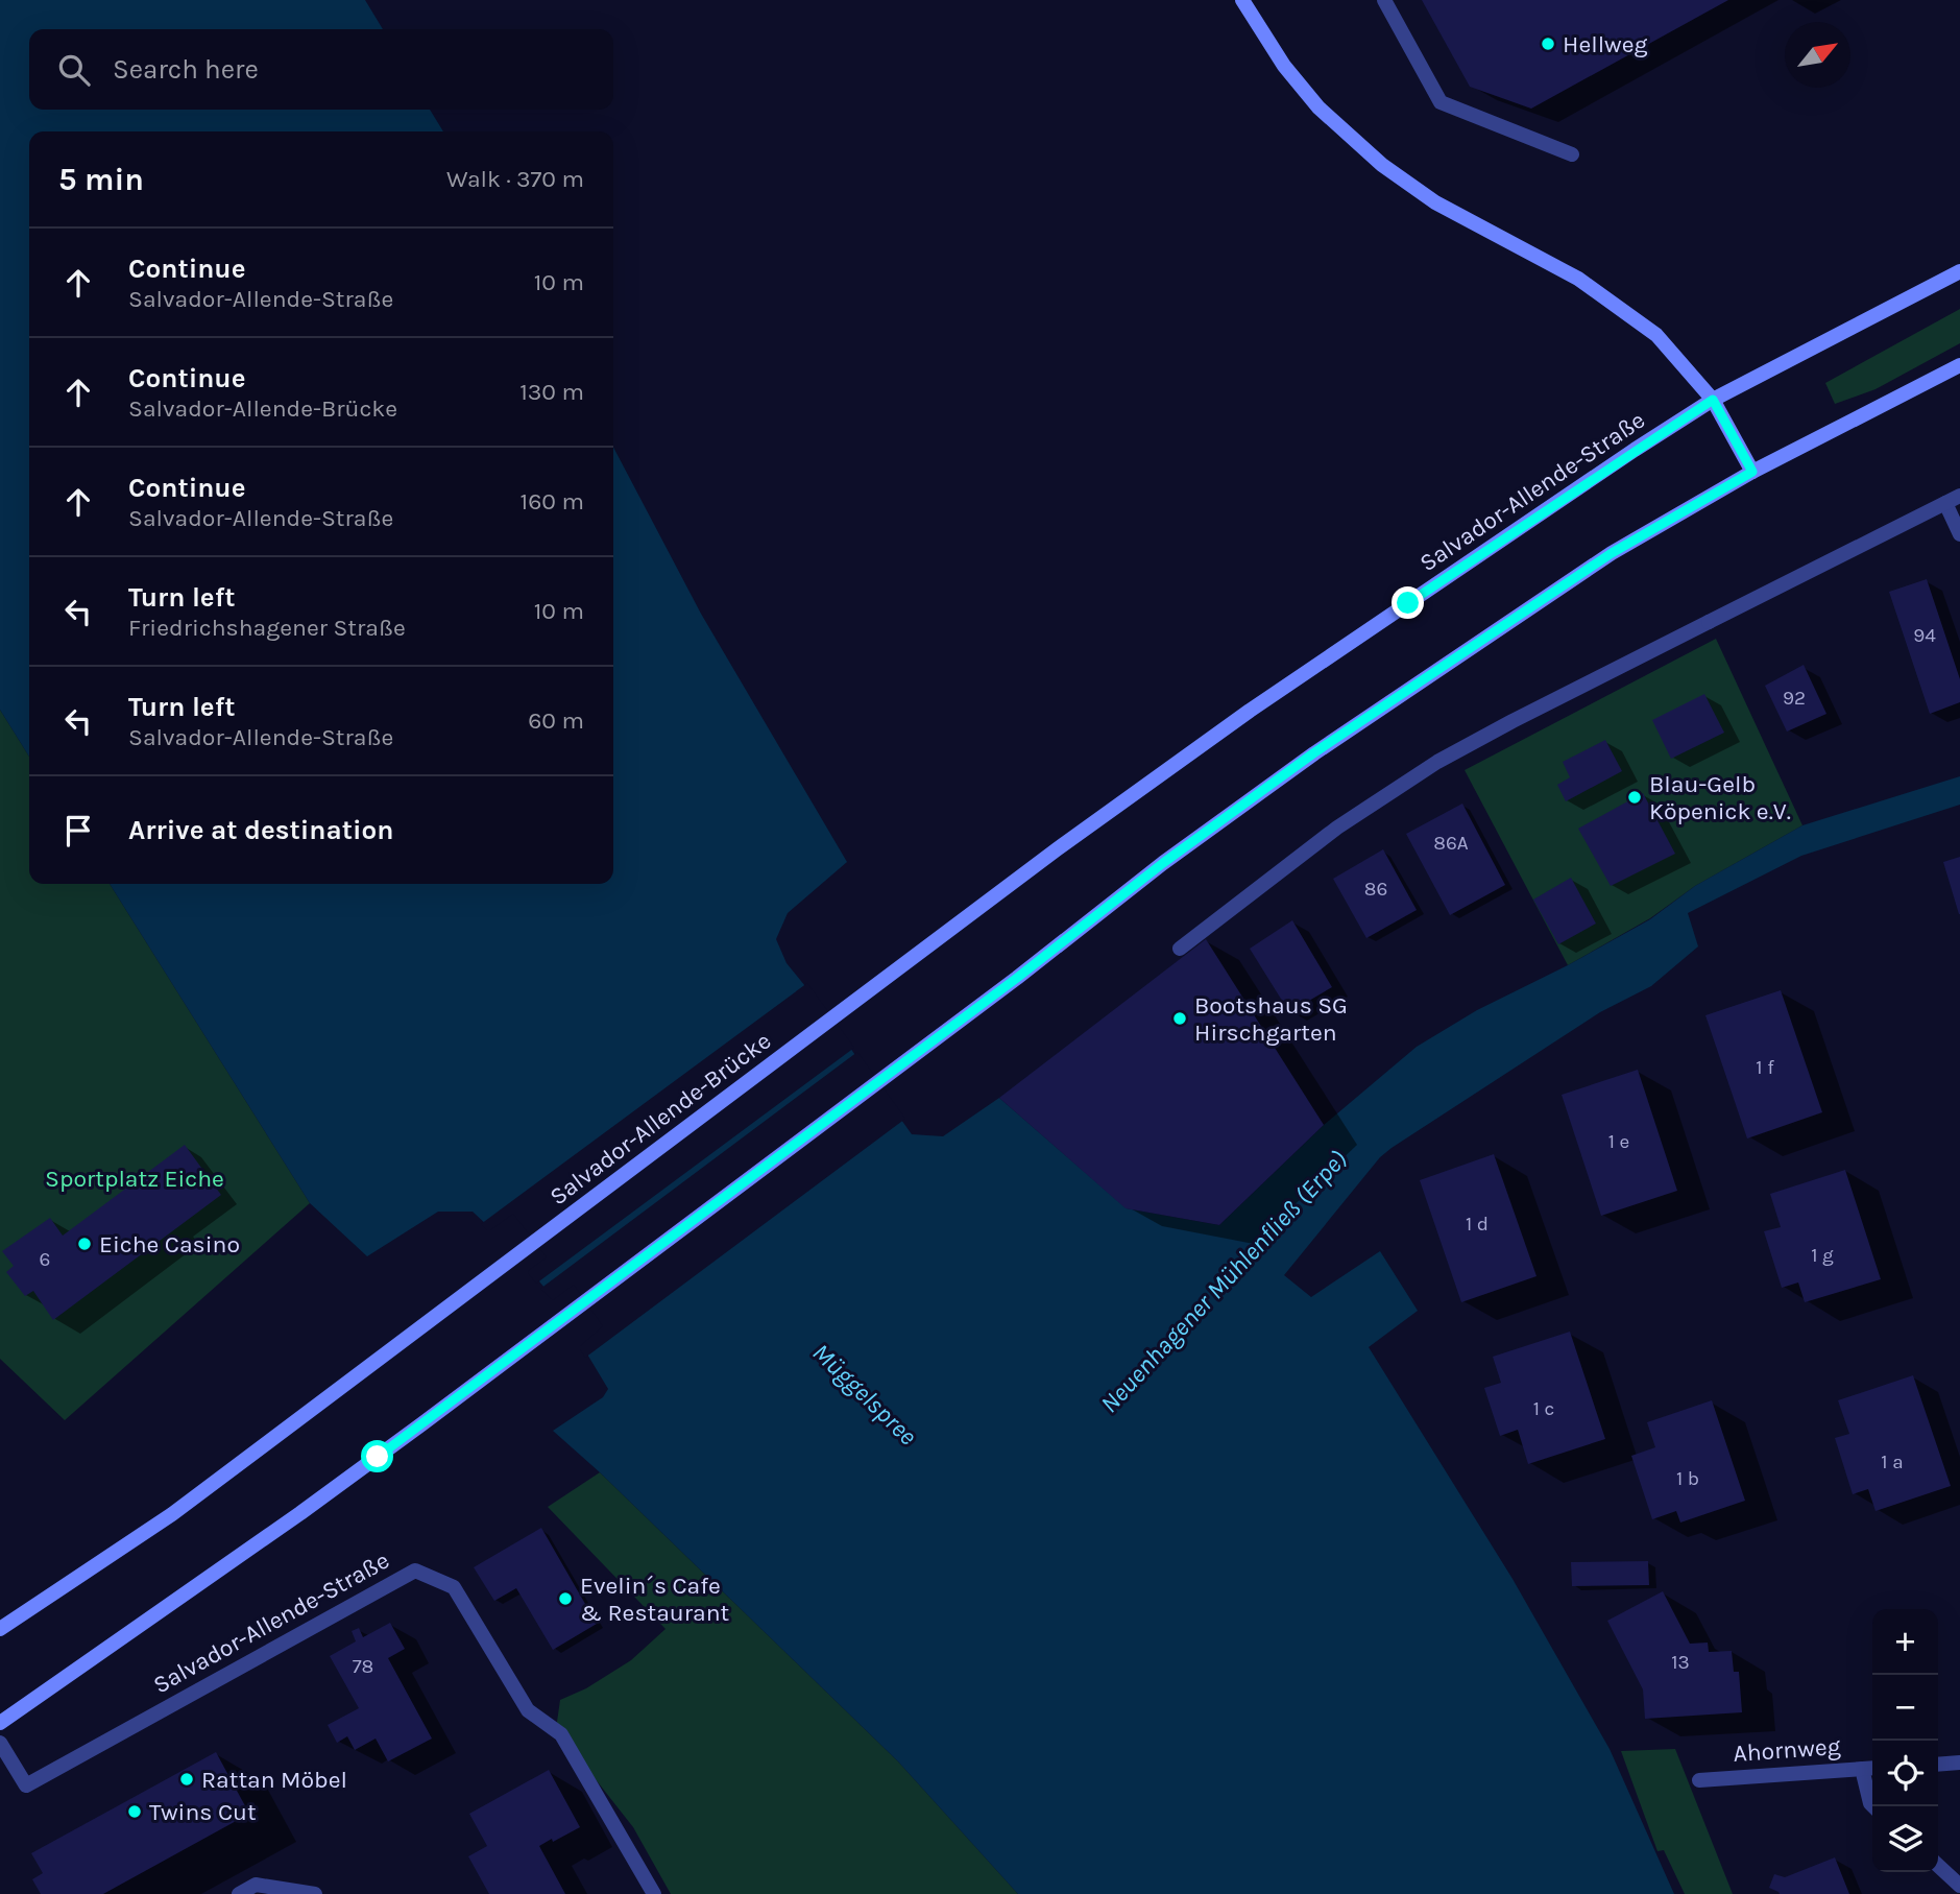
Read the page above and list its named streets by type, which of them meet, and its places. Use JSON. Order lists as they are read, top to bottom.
{
  "streets": {
    "main road": ["Salvador-Allende-Straße", "Salvador-Allende-Brücke"],
    "street": ["Ahornweg"]
  },
  "crossings": [
    ["Salvador-Allende-Straße", "Salvador-Allende-Brücke"]
  ],
  "water": ["Neuenhagener Mühlenfließ (Erpe)", "Müggelspree"],
  "parks": ["Sportplatz Eiche"],
  "places": [
    "Hellweg",
    "Blau-Gelb Köpenick e.V.",
    "Bootshaus SG Hirschgarten",
    "Eiche Casino",
    "Evelin´s Cafe & Restaurant",
    "Rattan Möbel",
    "Twins Cut"
  ],
  "house_numbers": [
    "94",
    "92",
    "86A",
    "86",
    "1 f",
    "1 e",
    "1 d",
    "1 g",
    "6",
    "1 c",
    "1 a",
    "1 b",
    "13",
    "78"
  ],
  "north": "top right",
  "page": {
    "search": "Search here",
    "heading": ["5 min", "Walk · 370 m"],
    "list": [
      ["Continue", "Salvador-Allende-Straße", "10 m"],
      ["Continue", "Salvador-Allende-Brücke", "130 m"],
      ["Continue", "Salvador-Allende-Straße", "160 m"],
      ["Turn left", "Friedrichshagener Straße", "10 m"],
      ["Turn left", "Salvador-Allende-Straße", "60 m"],
      "Arrive at destination"
    ],
    "map_buttons": ["+", "−"]
  }
}
